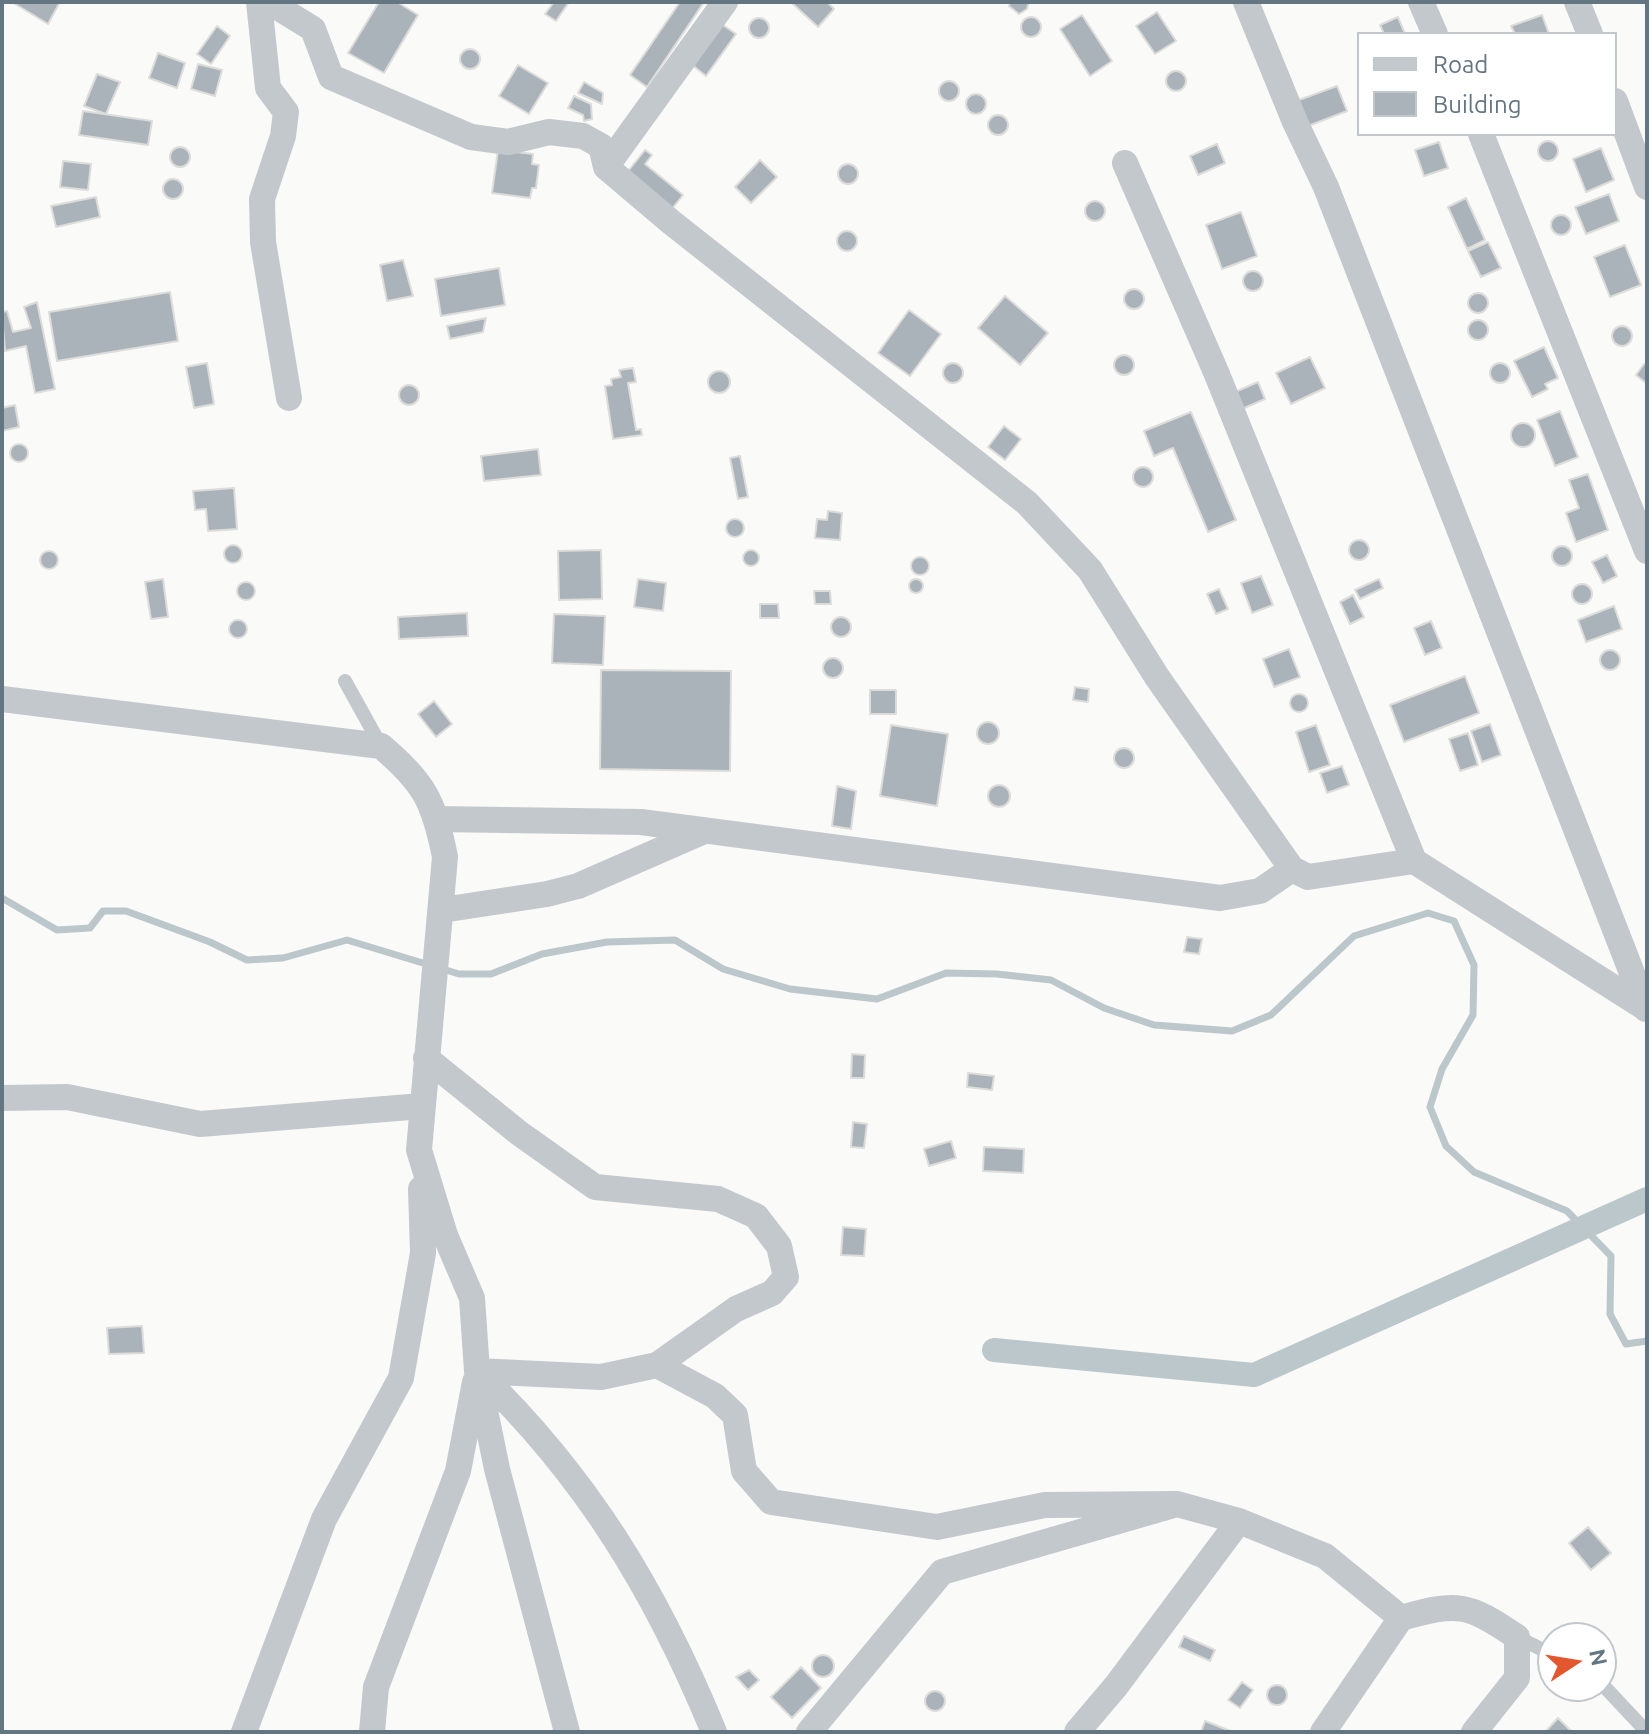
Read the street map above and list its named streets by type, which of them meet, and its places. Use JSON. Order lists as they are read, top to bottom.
{
  "legend": ["Road", "Building"],
  "north": "right"
}
